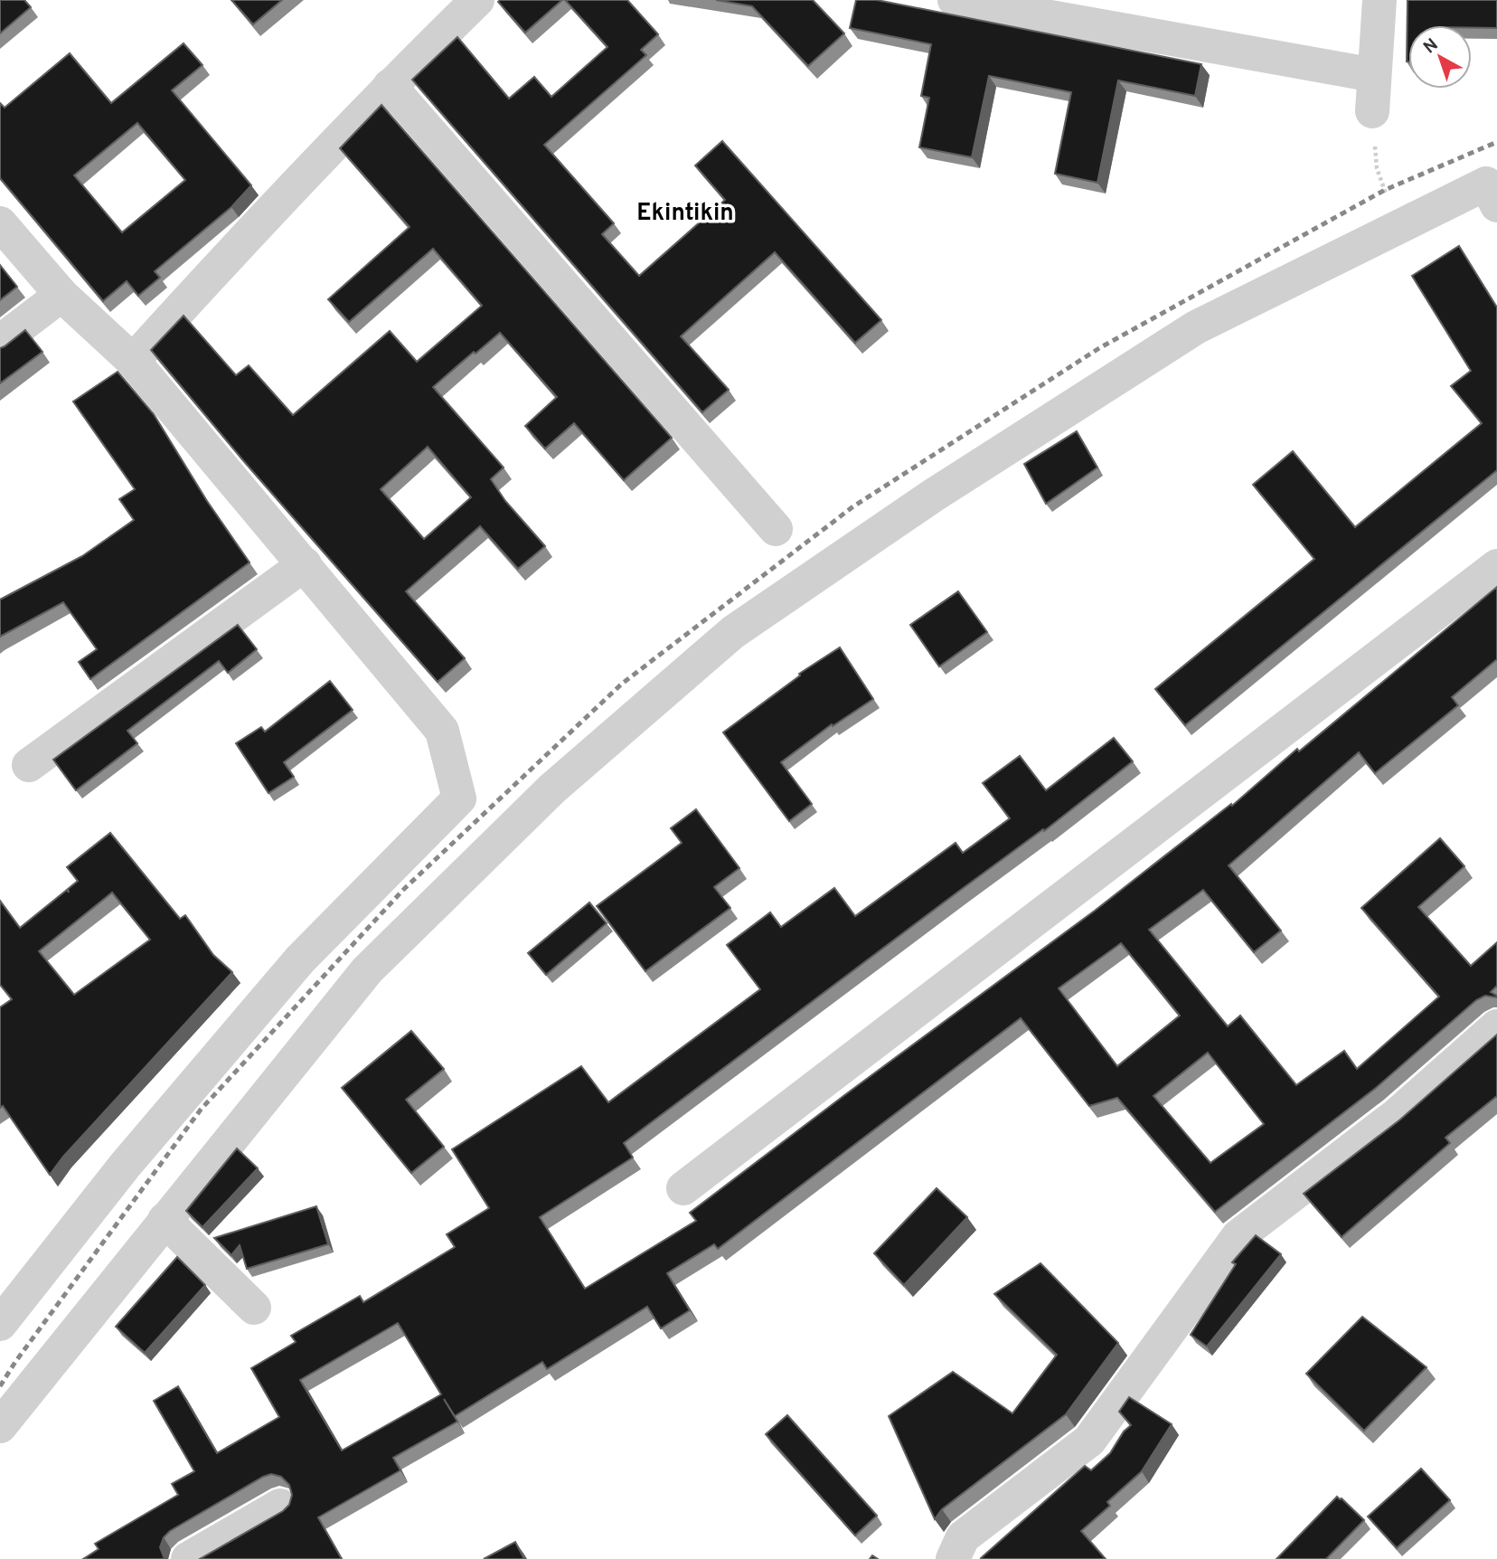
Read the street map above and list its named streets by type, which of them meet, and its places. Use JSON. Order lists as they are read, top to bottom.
{
  "districts": ["Ekintikin"],
  "north": "top left"
}
